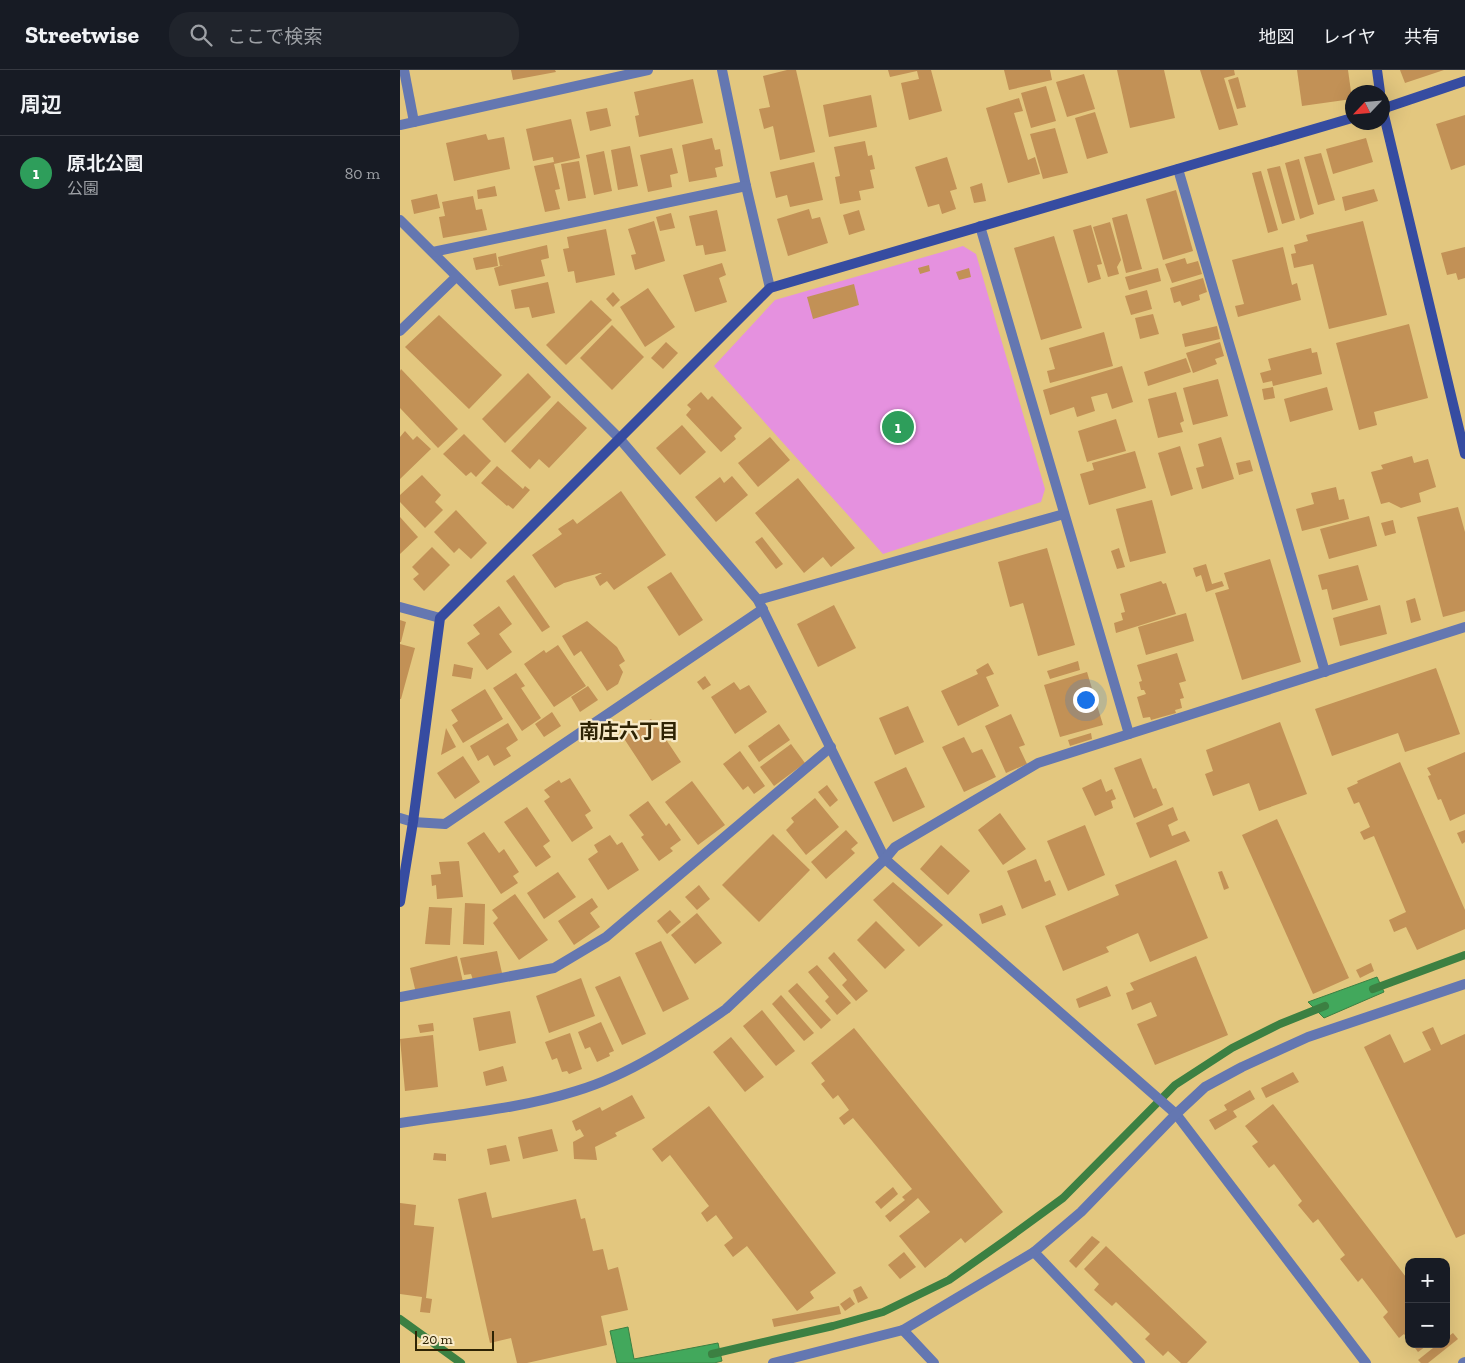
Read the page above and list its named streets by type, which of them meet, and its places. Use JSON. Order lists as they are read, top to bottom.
{
  "districts": ["南庄六丁目"],
  "scale_bar": "20 m",
  "north": "bottom left",
  "page": {
    "header": "Streetwise",
    "search": "ここで検索",
    "nav": ["地図", "レイヤ", "共有"],
    "heading": "周辺",
    "list": [
      {
        "mark": "1",
        "name": "原北公園",
        "note": "公園",
        "value": "80 m"
      }
    ],
    "pins": "1",
    "map_buttons": ["+", "−"],
    "scale": "20 m"
  }
}
